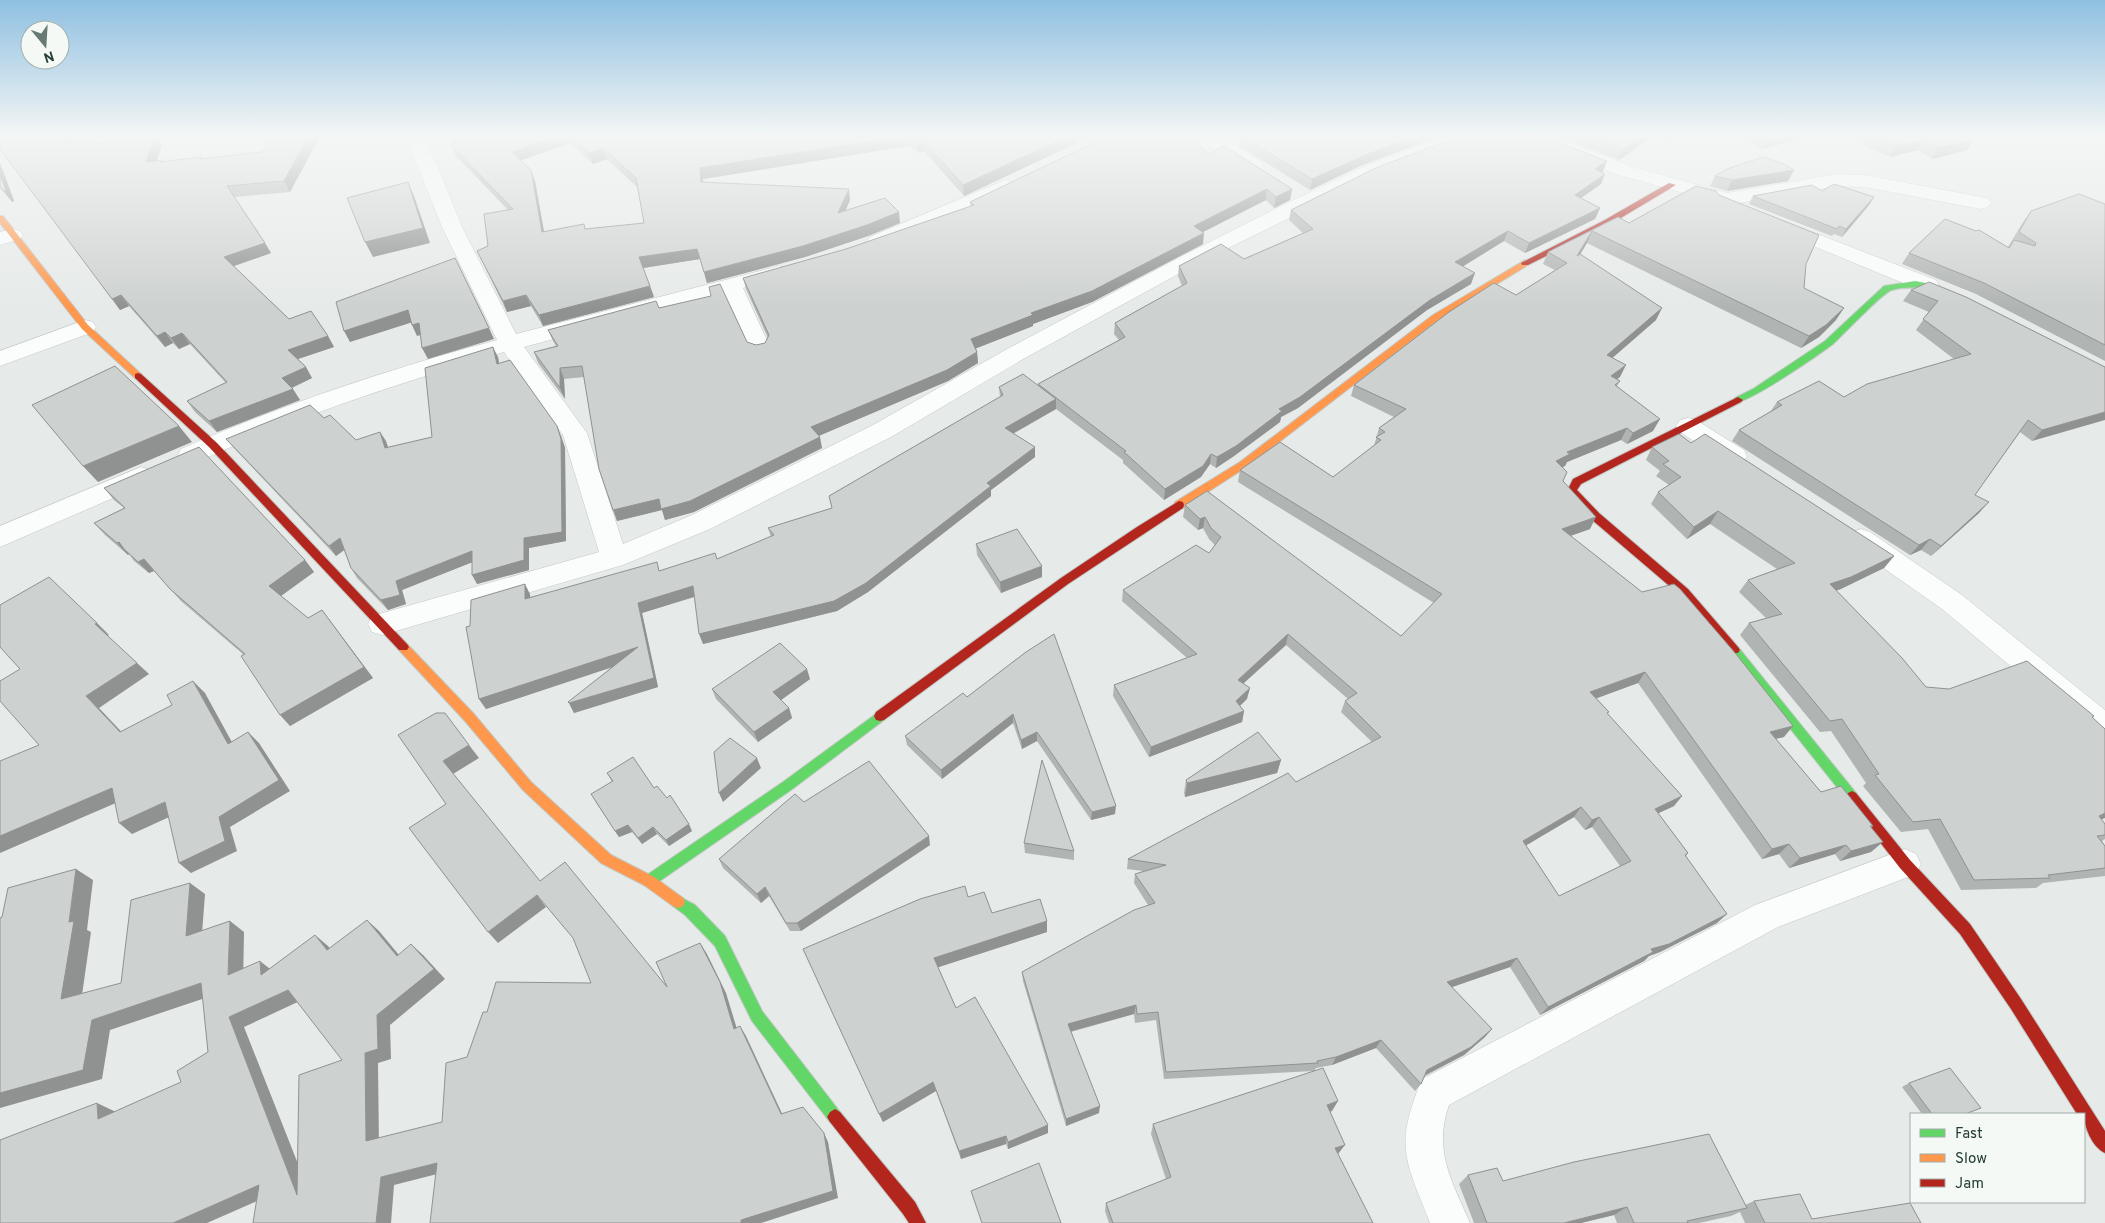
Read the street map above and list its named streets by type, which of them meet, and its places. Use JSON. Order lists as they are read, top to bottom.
{
  "legend": ["Fast", "Slow", "Jam"],
  "north": "bottom"
}
